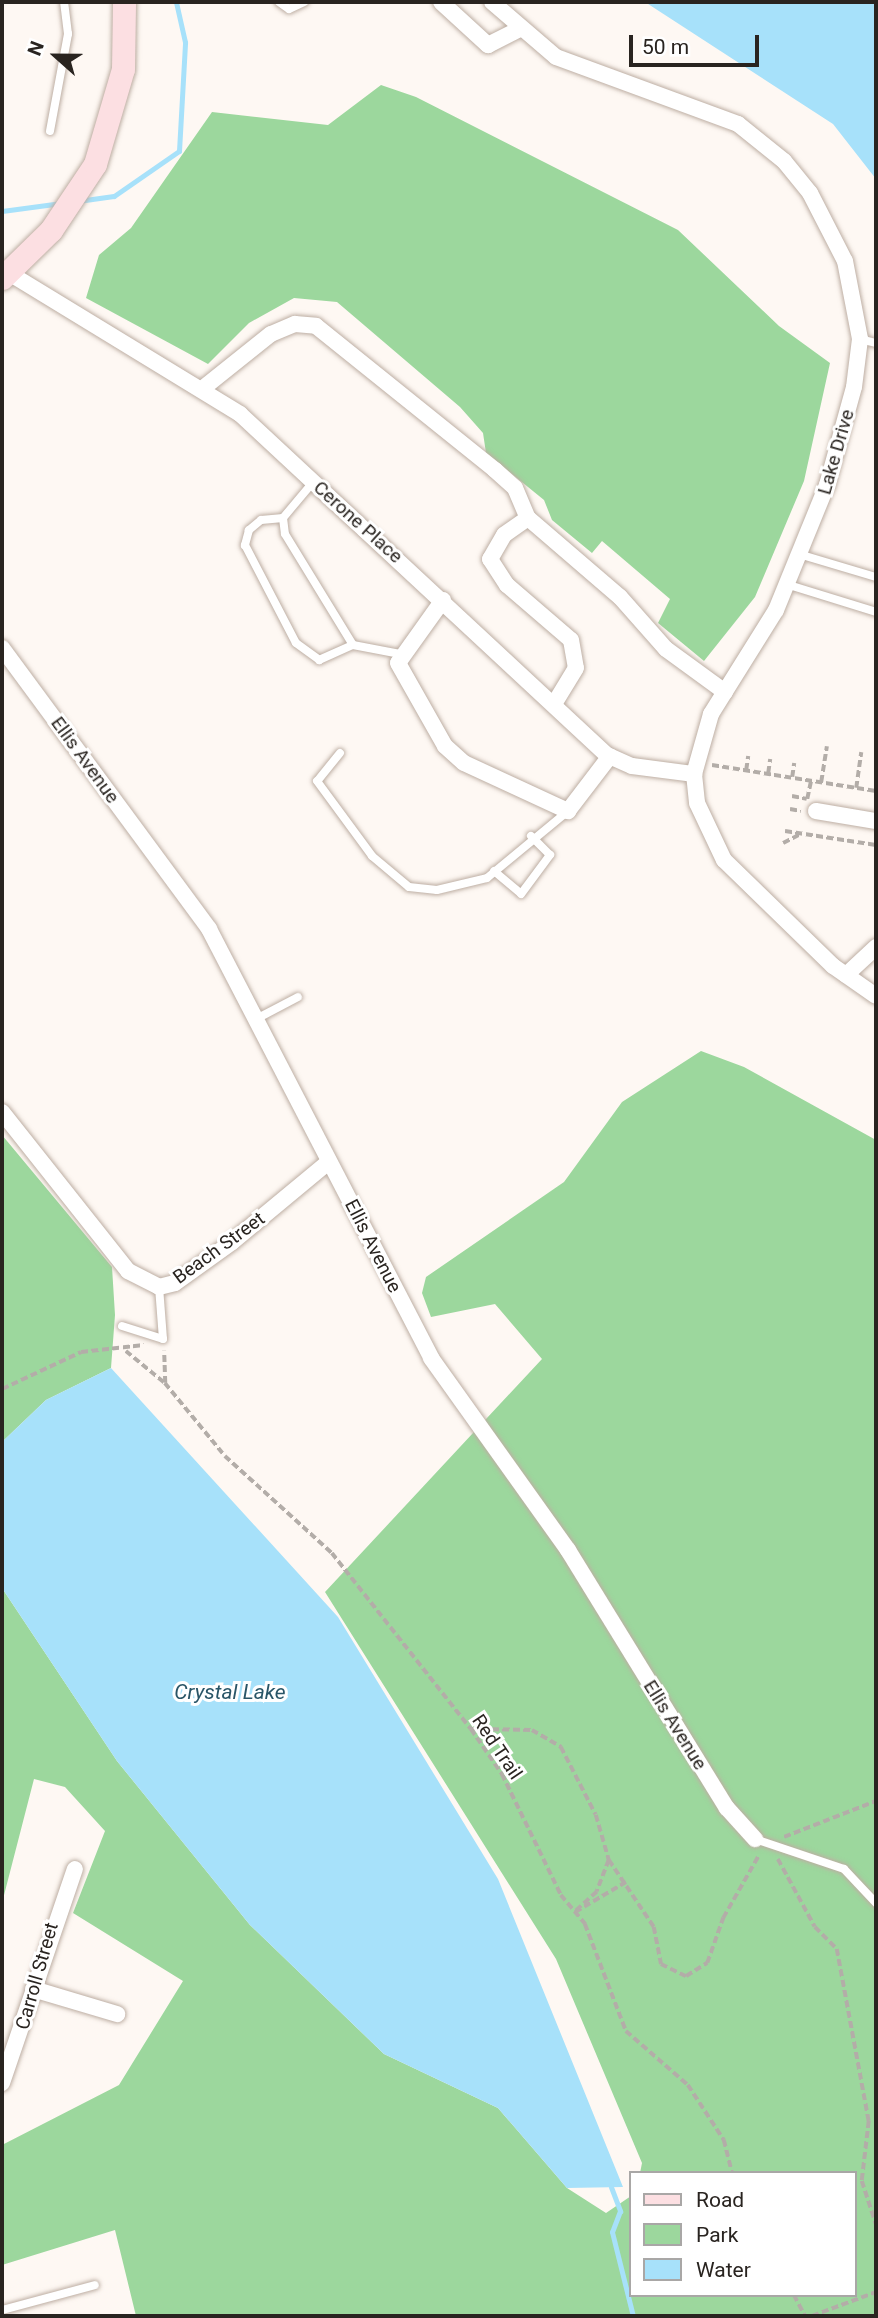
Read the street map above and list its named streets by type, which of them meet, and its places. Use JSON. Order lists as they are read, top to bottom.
{
  "streets": {
    "street": [
      "Lake Drive",
      "Cerone Place",
      "Ellis Avenue",
      "Beach Street",
      "Carroll Street"
    ],
    "path": ["Red Trail"]
  },
  "crossings": [
    ["Ellis Avenue", "Beach Street"]
  ],
  "water": ["Crystal Lake"],
  "legend": ["Road", "Park", "Water"],
  "scale_bar": "50 m",
  "north": "left"
}
